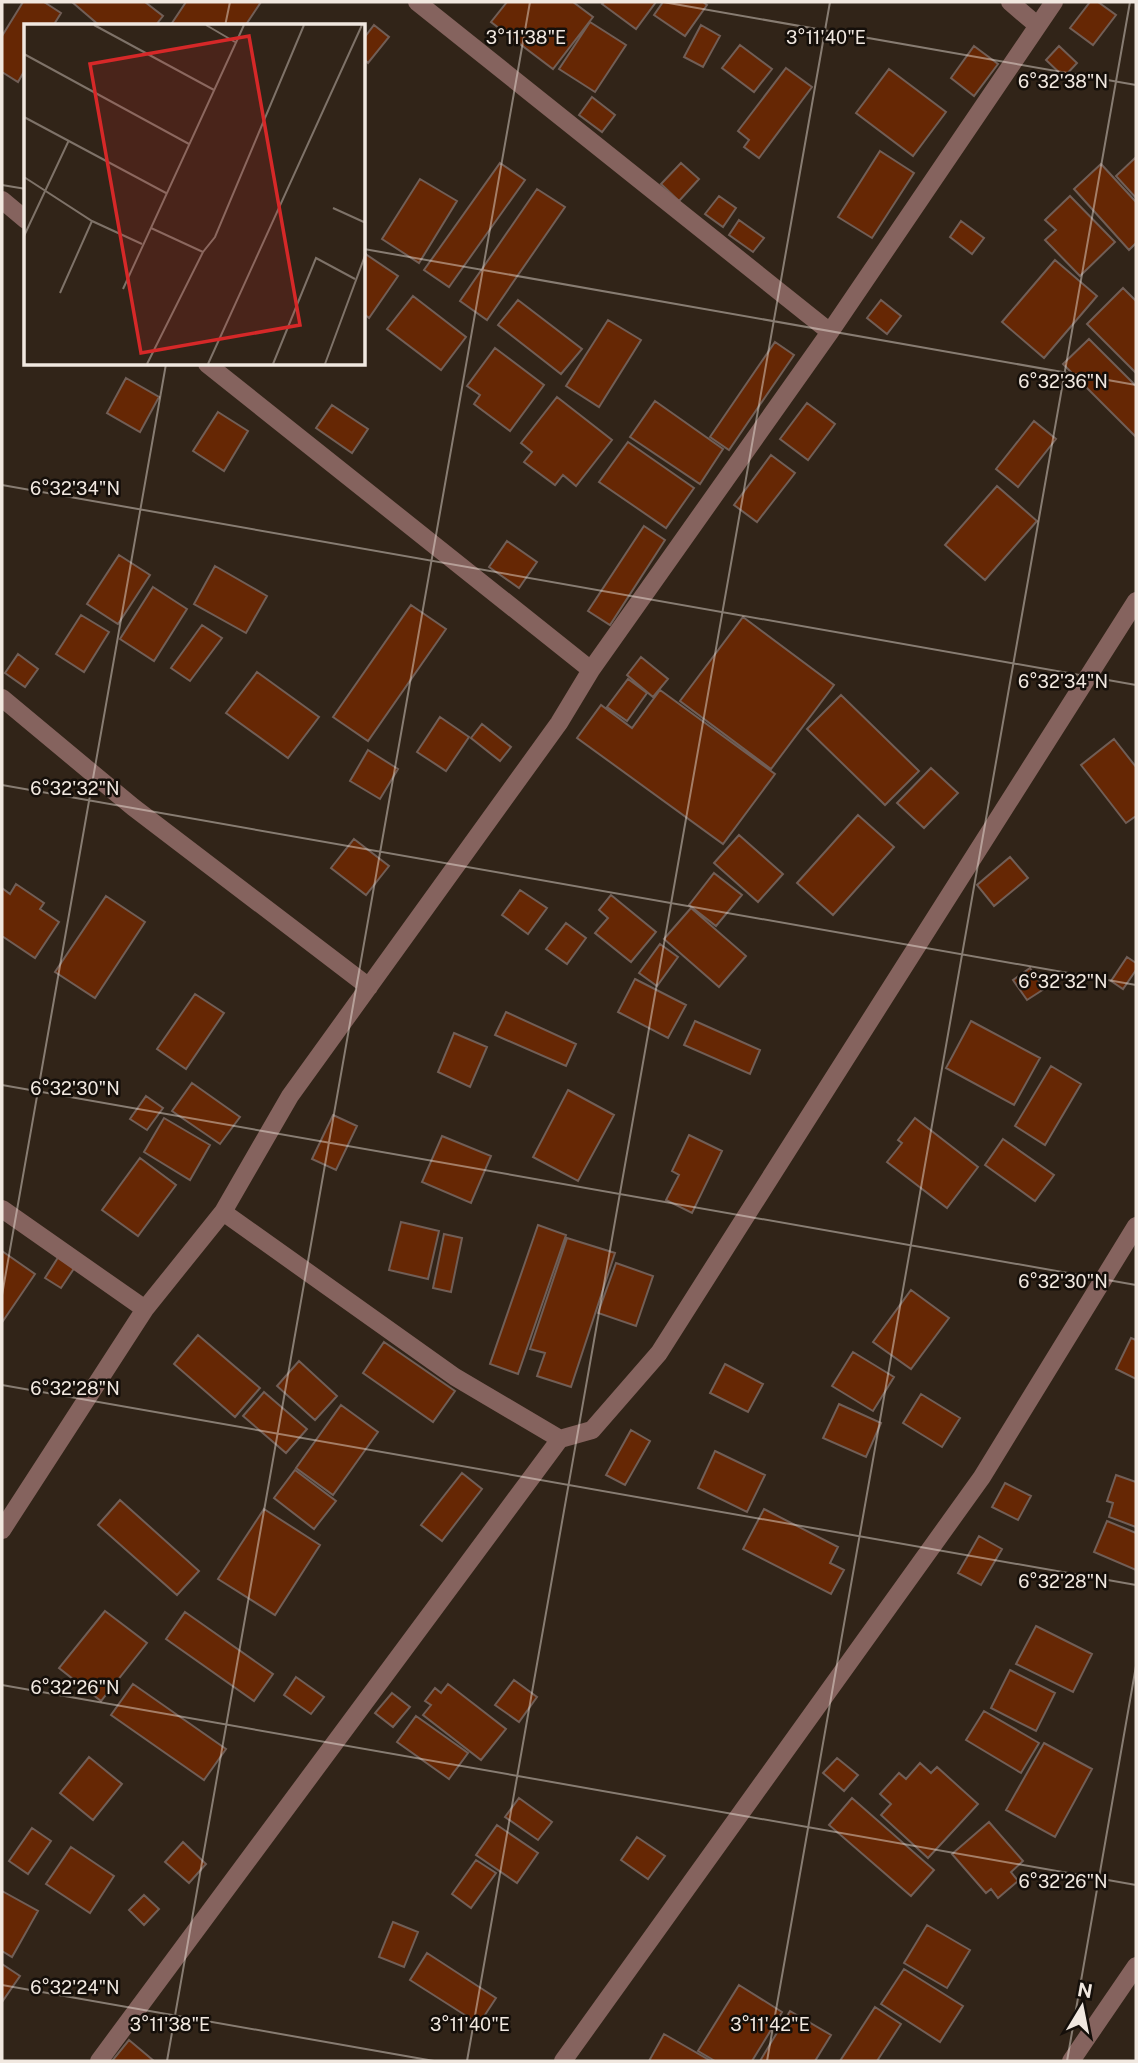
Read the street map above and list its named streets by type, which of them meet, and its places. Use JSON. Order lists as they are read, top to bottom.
{
  "north": "top",
  "coordinates": [
    "3°11'38\"E",
    "3°11'40\"E",
    "6°32'38\"N",
    "6°32'36\"N",
    "6°32'34\"N",
    "6°32'32\"N",
    "6°32'30\"N",
    "6°32'28\"N",
    "6°32'26\"N",
    "6°32'24\"N",
    "3°11'42\"E"
  ]
}
